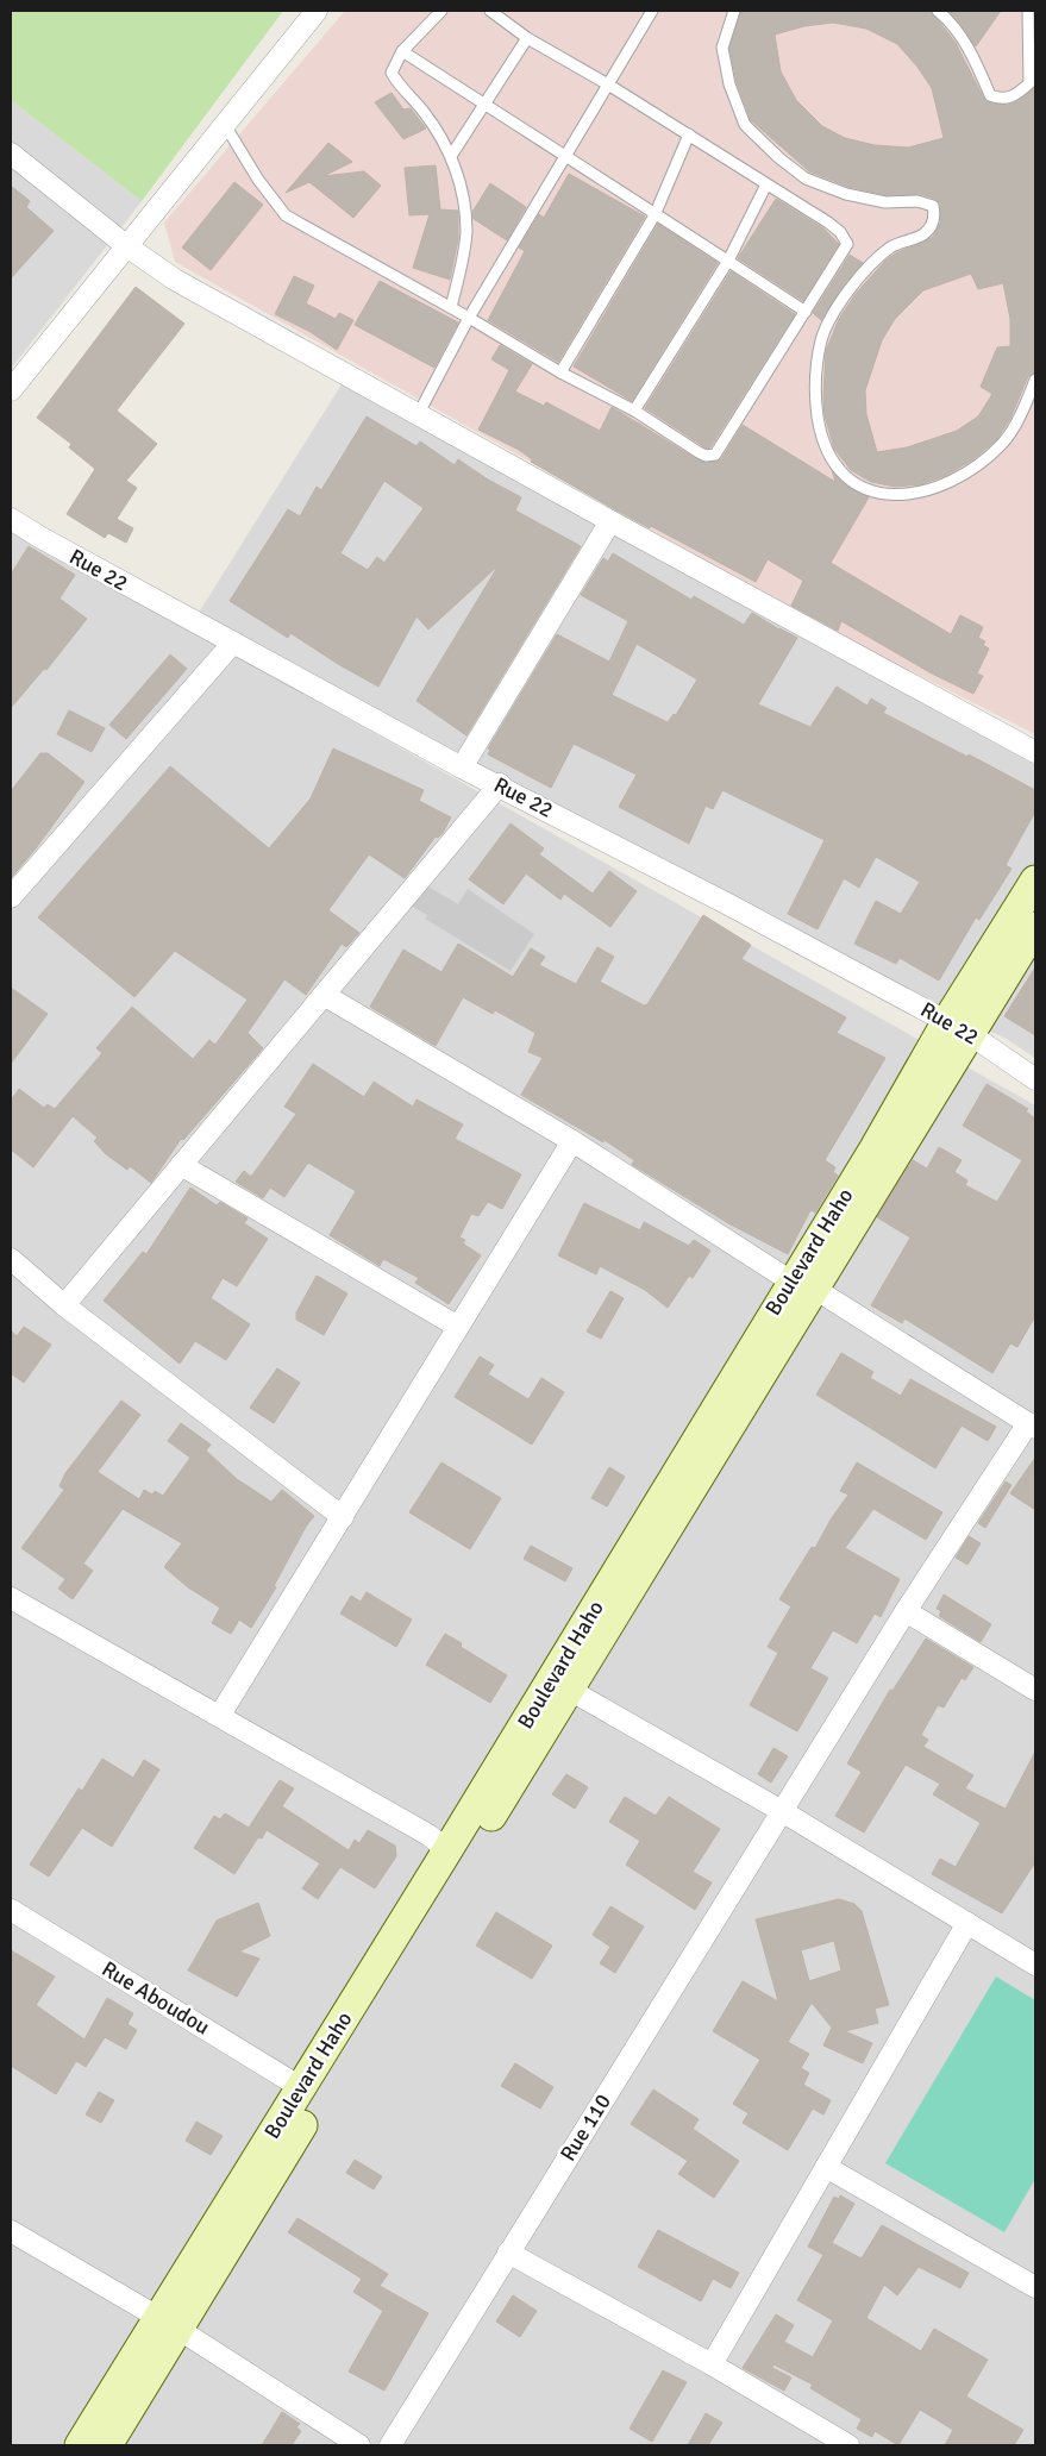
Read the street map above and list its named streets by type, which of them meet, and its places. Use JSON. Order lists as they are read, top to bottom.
{
  "streets": {
    "main road": ["Boulevard Haho"],
    "street": ["Rue 22", "Rue Aboudou", "Rue 110"]
  },
  "crossings": [
    ["Rue 22", "Boulevard Haho"],
    ["Boulevard Haho", "Rue Aboudou"]
  ]
}
